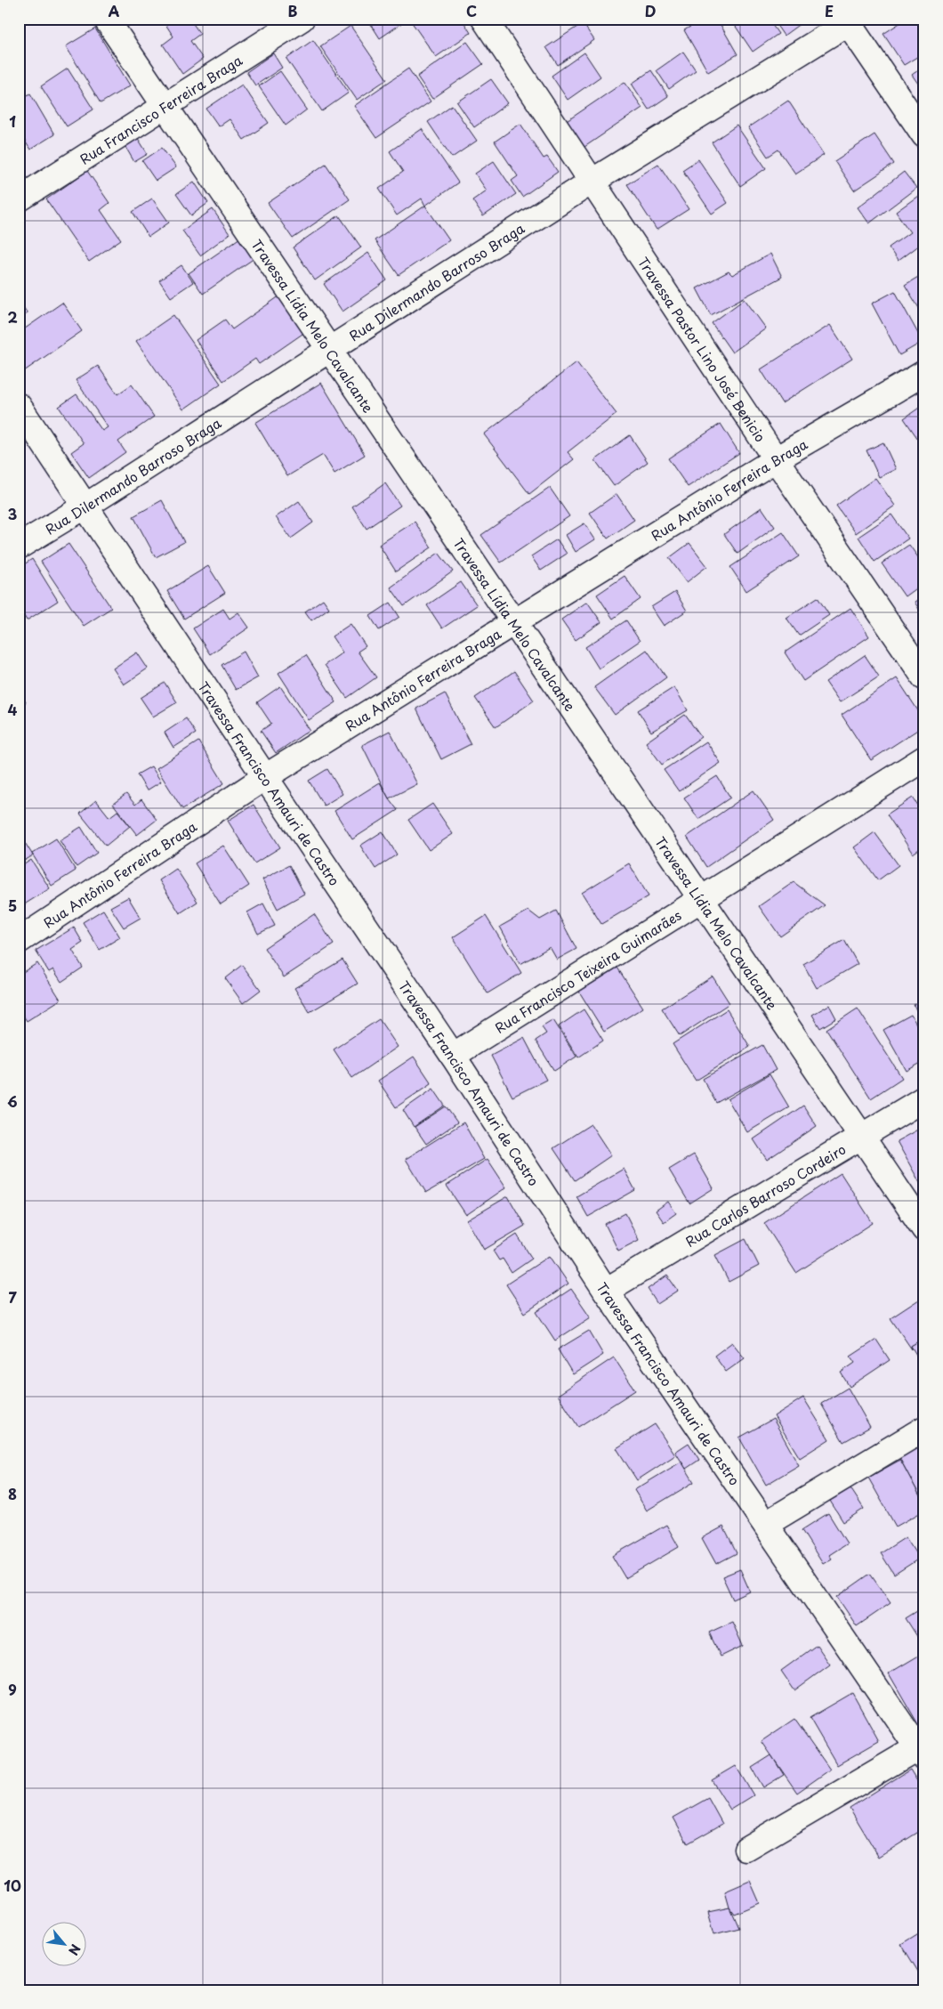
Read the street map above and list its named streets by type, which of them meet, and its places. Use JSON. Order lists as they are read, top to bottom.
{
  "streets": {
    "street": [
      "Rua Francisco Ferreira Braga",
      "Rua Dilermando Barroso Braga",
      "Travessa Lídia Melo Cavalcante",
      "Travessa Pastor Lino José Benicio",
      "Rua Antônio Ferreira Braga",
      "Travessa Francisco Amauri de Castro",
      "Rua Francisco Teixeira Guimarães",
      "Rua Carlos Barroso Cordeiro"
    ]
  },
  "crossings": [
    ["Rua Francisco Ferreira Braga", "Travessa Lídia Melo Cavalcante"],
    ["Rua Dilermando Barroso Braga", "Travessa Lídia Melo Cavalcante"],
    ["Rua Dilermando Barroso Braga", "Travessa Pastor Lino José Benicio"],
    ["Rua Dilermando Barroso Braga", "Travessa Francisco Amauri de Castro"],
    ["Travessa Lídia Melo Cavalcante", "Rua Antônio Ferreira Braga"],
    ["Travessa Lídia Melo Cavalcante", "Rua Francisco Teixeira Guimarães"],
    ["Travessa Lídia Melo Cavalcante", "Rua Carlos Barroso Cordeiro"],
    ["Travessa Pastor Lino José Benicio", "Rua Antônio Ferreira Braga"],
    ["Rua Antônio Ferreira Braga", "Travessa Francisco Amauri de Castro"],
    ["Travessa Francisco Amauri de Castro", "Rua Francisco Teixeira Guimarães"],
    ["Travessa Francisco Amauri de Castro", "Rua Carlos Barroso Cordeiro"]
  ],
  "north": "bottom right",
  "grid": {
    "columns": [
      "A",
      "B",
      "C",
      "D",
      "E"
    ],
    "rows": [
      "1",
      "2",
      "3",
      "4",
      "5",
      "6",
      "7",
      "8",
      "9",
      "10"
    ]
  }
}
